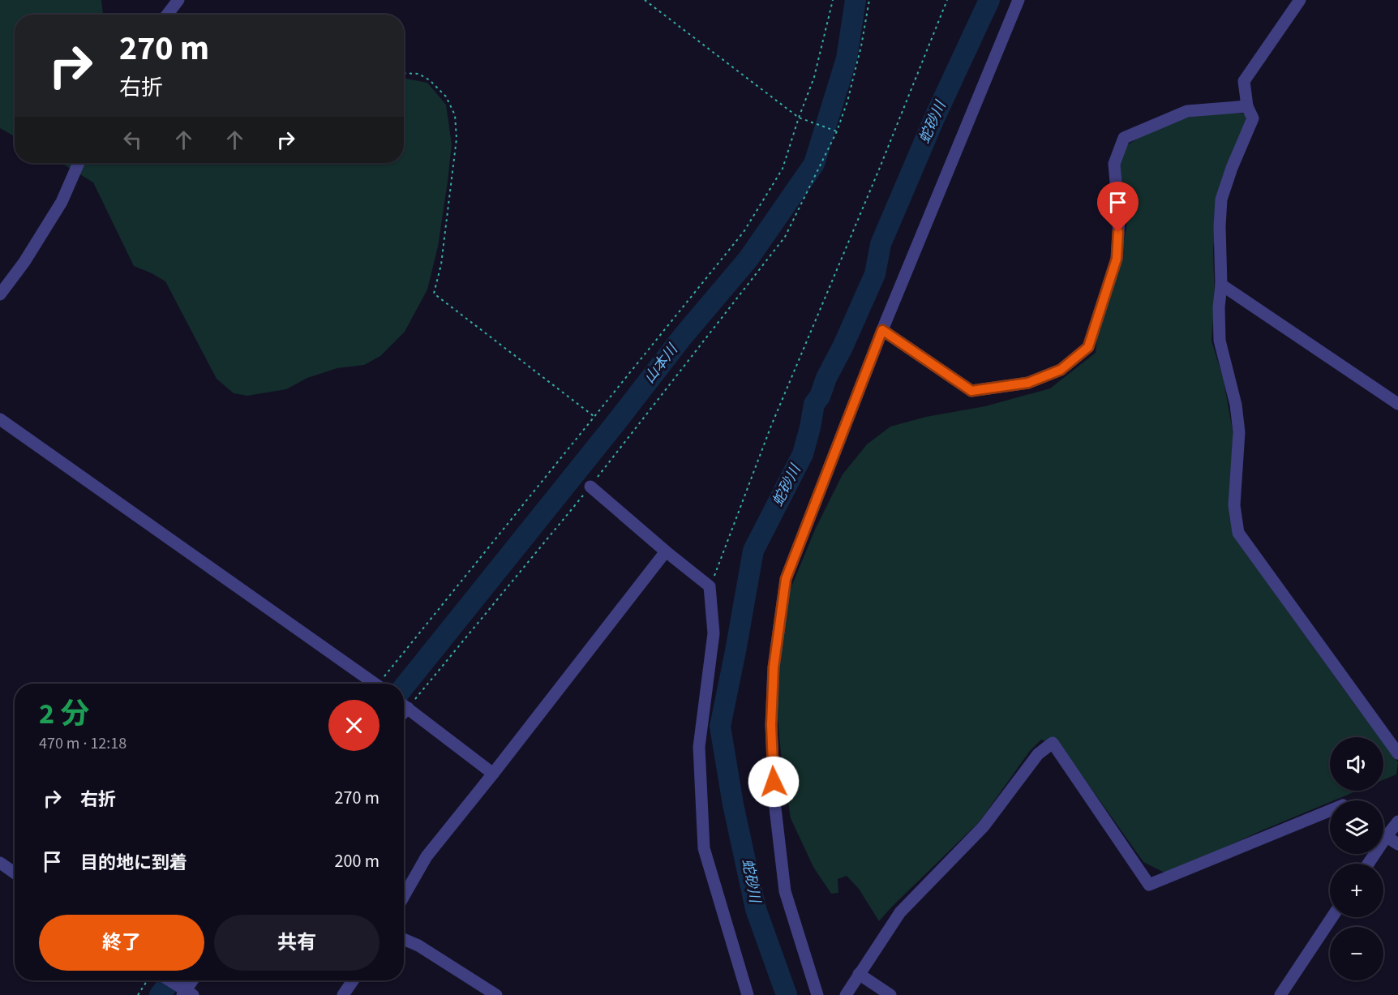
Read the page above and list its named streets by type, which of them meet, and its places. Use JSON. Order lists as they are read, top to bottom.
{
  "water": ["蛇砂川", "山本川"],
  "page": {
    "turn": ["270 m", "右折"],
    "heading": ["2 分", "470 m · 12:18"],
    "map_buttons": ["+", "−"],
    "list": [
      {
        "name": "右折",
        "value": "270 m"
      },
      {
        "name": "目的地に到着",
        "value": "200 m"
      }
    ],
    "buttons": ["終了", "共有"]
  }
}
